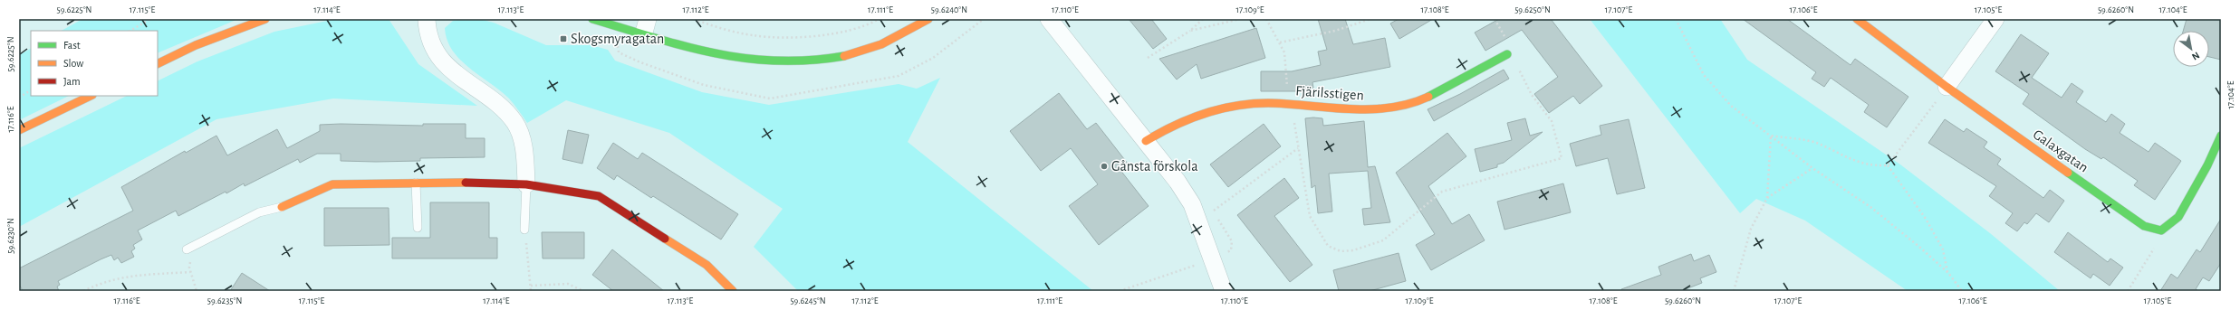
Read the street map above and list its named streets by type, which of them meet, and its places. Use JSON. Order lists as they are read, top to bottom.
{
  "streets": {
    "street": ["Fjärilsstigen", "Galaxgatan"]
  },
  "places": {
    "transit": ["Skogsmyragatan"],
    "other": ["Gånsta förskola"]
  },
  "legend": ["Fast", "Slow", "Jam"],
  "north": "bottom right",
  "coordinates": [
    "59.6225°N",
    "17.115°E",
    "17.114°E",
    "17.113°E",
    "17.112°E",
    "17.111°E",
    "59.6240°N",
    "17.110°E",
    "17.109°E",
    "17.108°E",
    "59.6250°N",
    "17.107°E",
    "17.106°E",
    "17.105°E",
    "59.6260°N",
    "17.104°E",
    "17.116°E",
    "59.6230°N",
    "59.6235°N",
    "59.6245°N"
  ]
}
